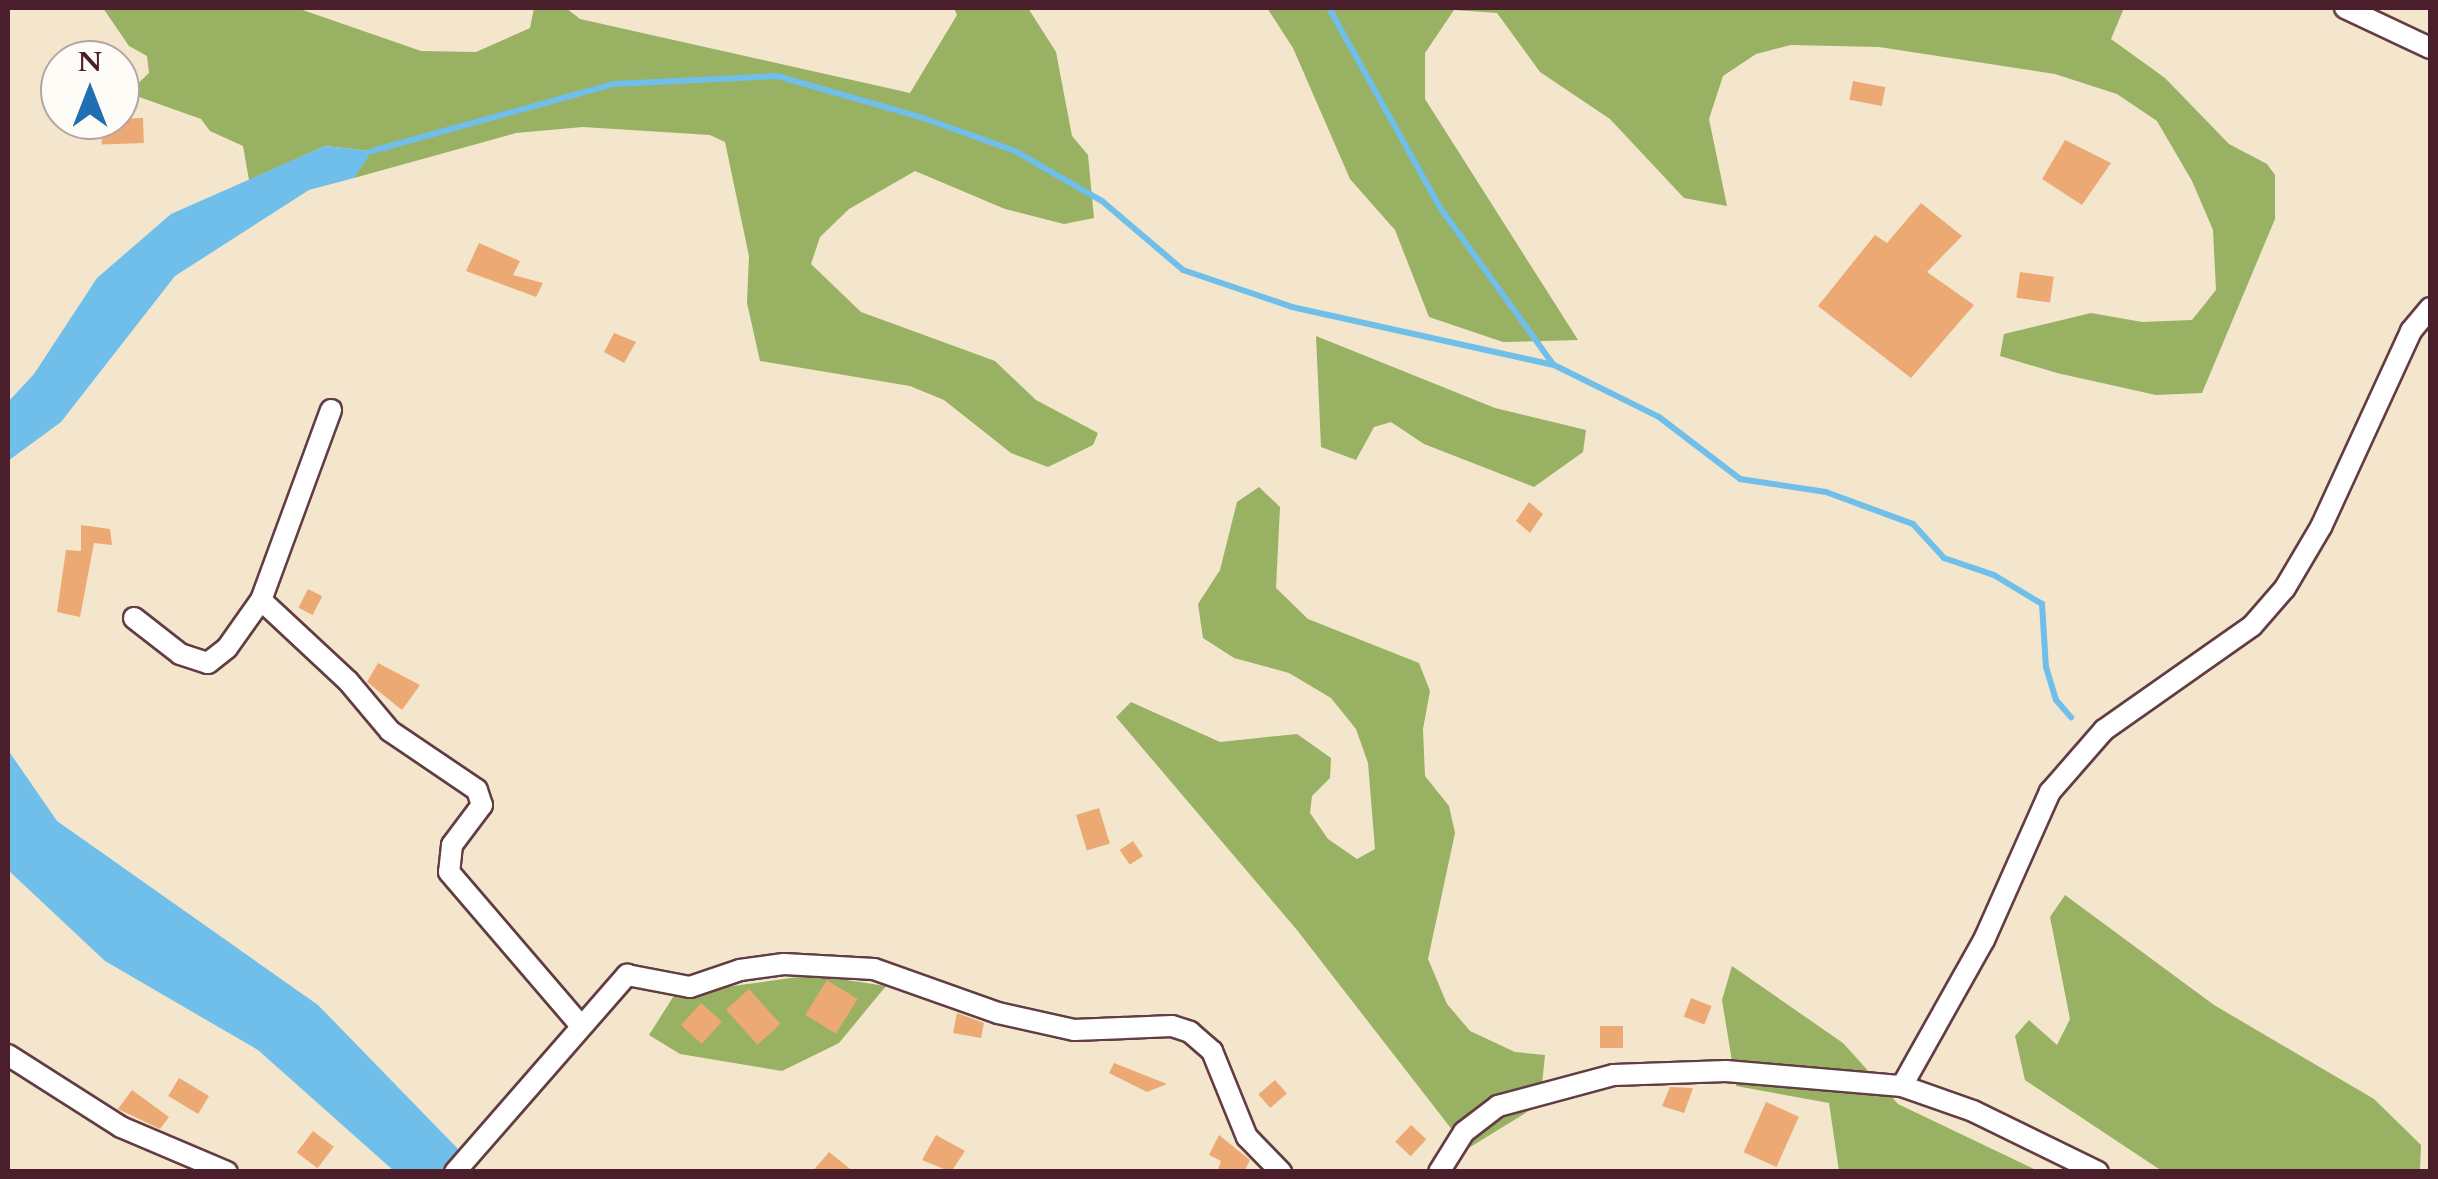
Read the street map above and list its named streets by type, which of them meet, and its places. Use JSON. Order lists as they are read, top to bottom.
{
  "north": "top"
}
